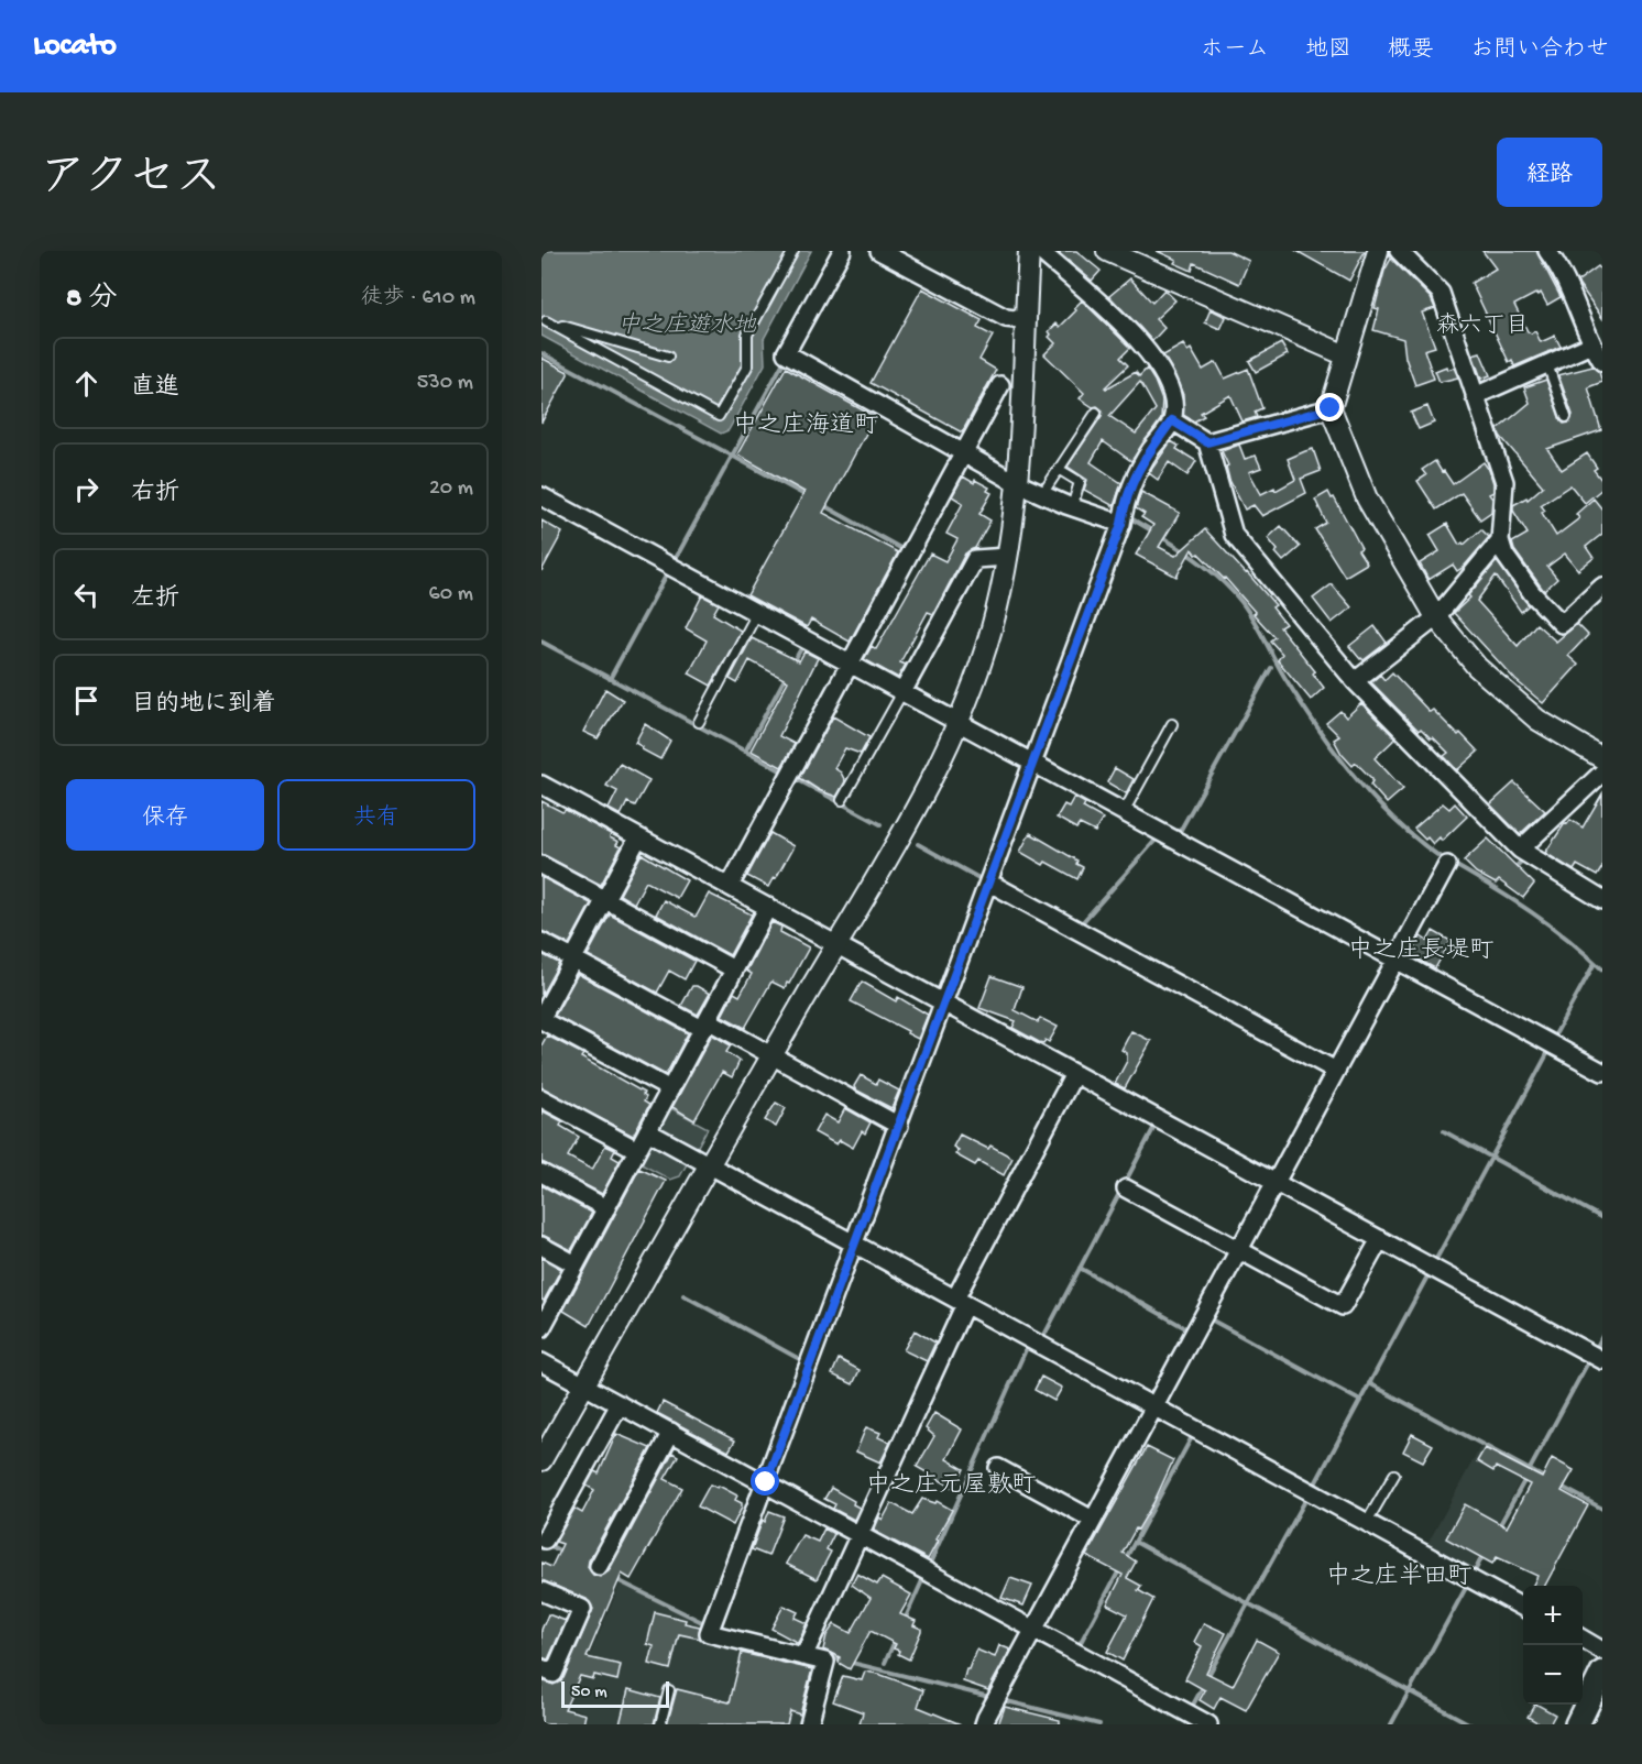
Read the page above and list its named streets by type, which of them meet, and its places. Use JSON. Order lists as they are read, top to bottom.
{
  "districts": [
    "森六丁目",
    "中之庄海道町",
    "中之庄長堤町",
    "中之庄元屋敷町",
    "中之庄半田町"
  ],
  "water": ["中之庄遊水地"],
  "scale_bar": "50 m",
  "page": {
    "header": "Locato",
    "nav": [
      "ホーム",
      "地図",
      "概要",
      "お問い合わせ"
    ],
    "title": "アクセス",
    "buttons": [
      "経路",
      ["保存", "共有"]
    ],
    "heading": ["8 分", "徒歩 · 610 m"],
    "list": [
      ["直進", "530 m"],
      ["右折", "20 m"],
      ["左折", "60 m"],
      "目的地に到着"
    ],
    "map_buttons": ["+", "−"],
    "scale": "50 m"
  }
}
